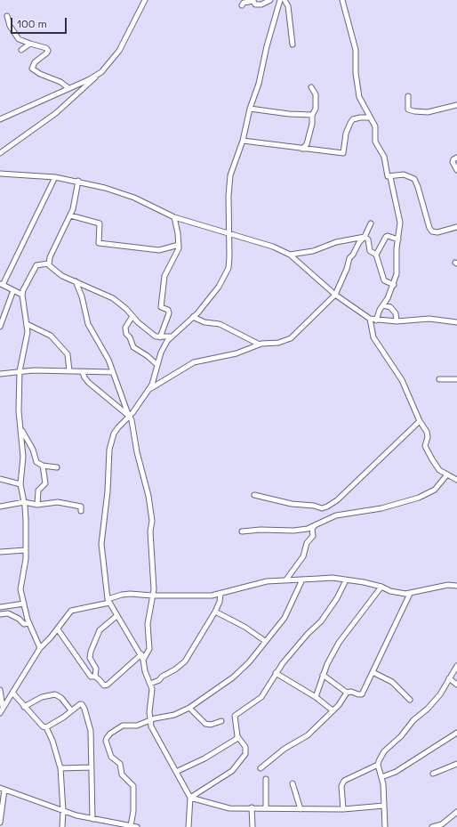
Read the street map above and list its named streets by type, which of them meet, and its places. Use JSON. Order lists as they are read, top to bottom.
{
  "scale_bar": "100 m"
}
